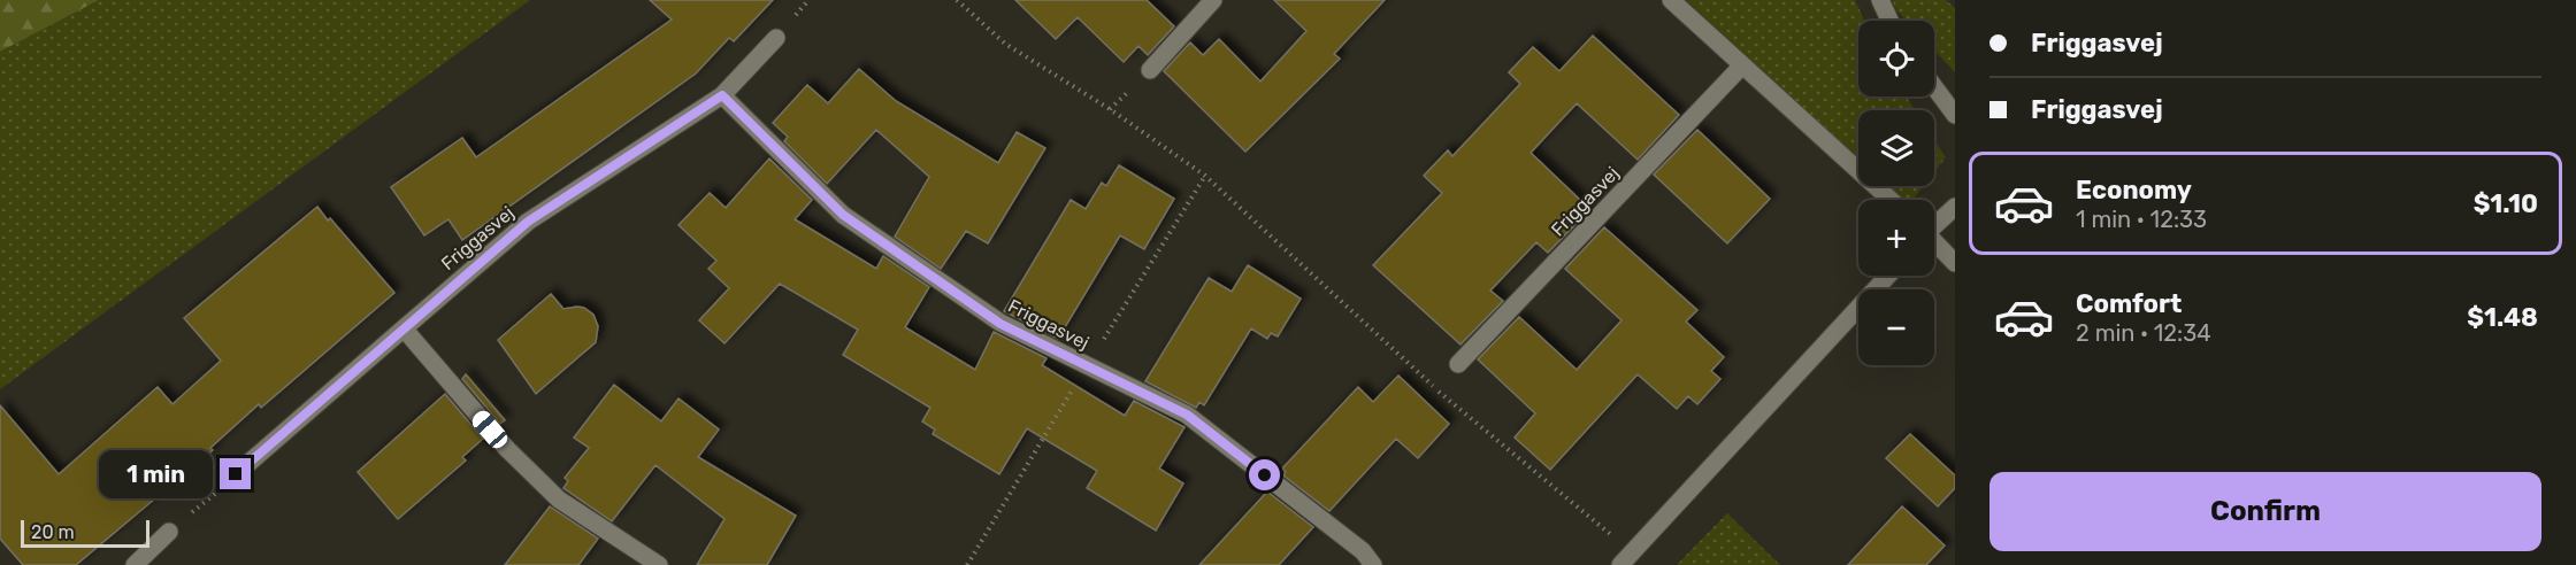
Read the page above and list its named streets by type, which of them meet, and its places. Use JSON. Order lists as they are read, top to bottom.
{
  "streets": {
    "street": ["Friggasvej"]
  },
  "scale_bar": "20 m",
  "page": {
    "banner": ["Friggasvej", "Friggasvej"],
    "map_buttons": ["+", "−"],
    "list": [
      {
        "name": "Economy",
        "note": "1 min · 12:33",
        "value": "$1.10"
      },
      {
        "name": "Comfort",
        "note": "2 min · 12:34",
        "value": "$1.48"
      }
    ],
    "bubble": "1 min",
    "buttons": "Confirm",
    "scale": "20 m"
  }
}
